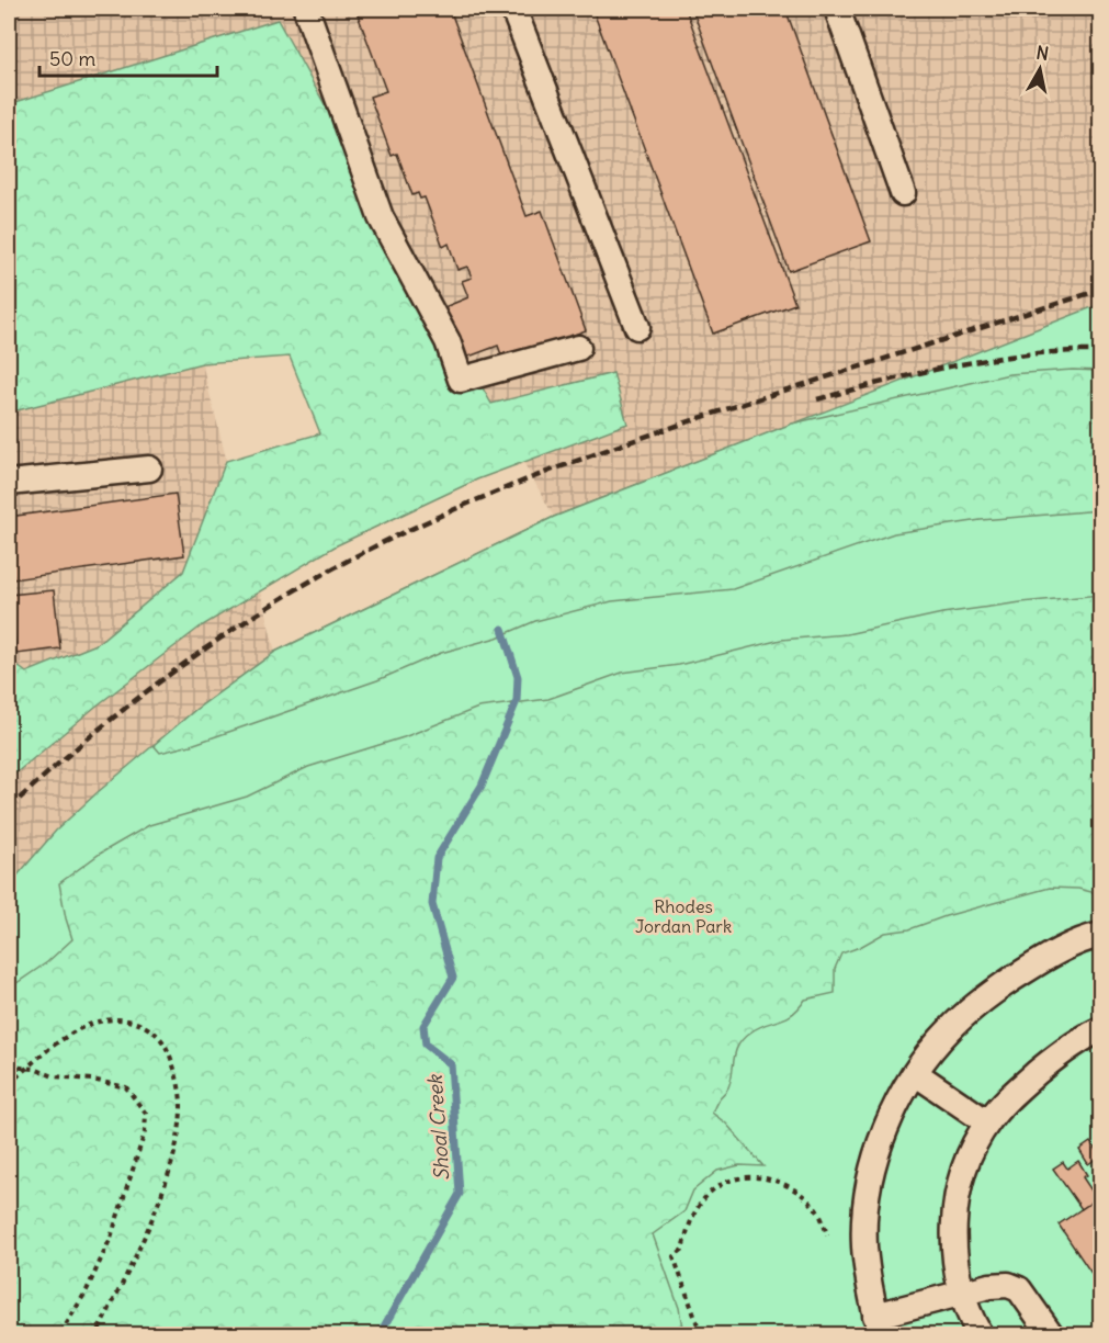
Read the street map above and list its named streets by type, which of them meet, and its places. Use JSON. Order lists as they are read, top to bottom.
{
  "water": ["Shoal Creek"],
  "parks": ["Rhodes Jordan Park"],
  "scale_bar": "50 m",
  "north": "top"
}
